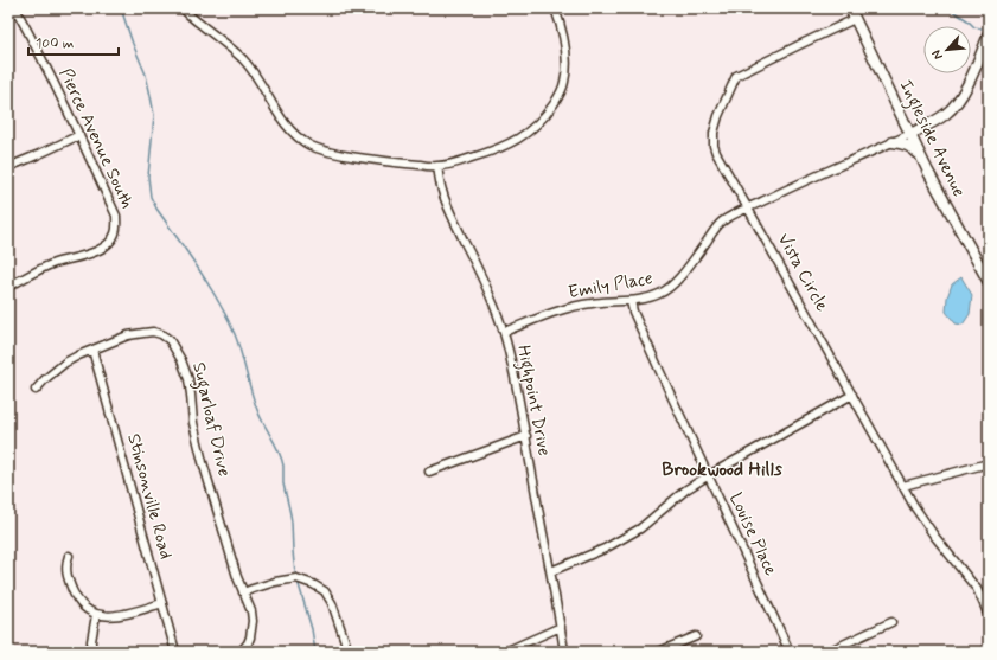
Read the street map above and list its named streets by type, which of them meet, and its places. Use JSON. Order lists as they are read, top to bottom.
{
  "streets": {
    "street": [
      "Pierce Avenue South",
      "Ingleside Avenue",
      "Vista Circle",
      "Emily Place",
      "Highpoint Drive",
      "Sugarloaf Drive",
      "Stinsonville Road",
      "Louise Place"
    ]
  },
  "crossings": [
    ["Ingleside Avenue", "Vista Circle"],
    ["Vista Circle", "Emily Place"],
    ["Emily Place", "Highpoint Drive"],
    ["Emily Place", "Louise Place"],
    ["Sugarloaf Drive", "Stinsonville Road"]
  ],
  "districts": ["Brookwood Hills"],
  "scale_bar": "100 m",
  "north": "bottom left"
}
